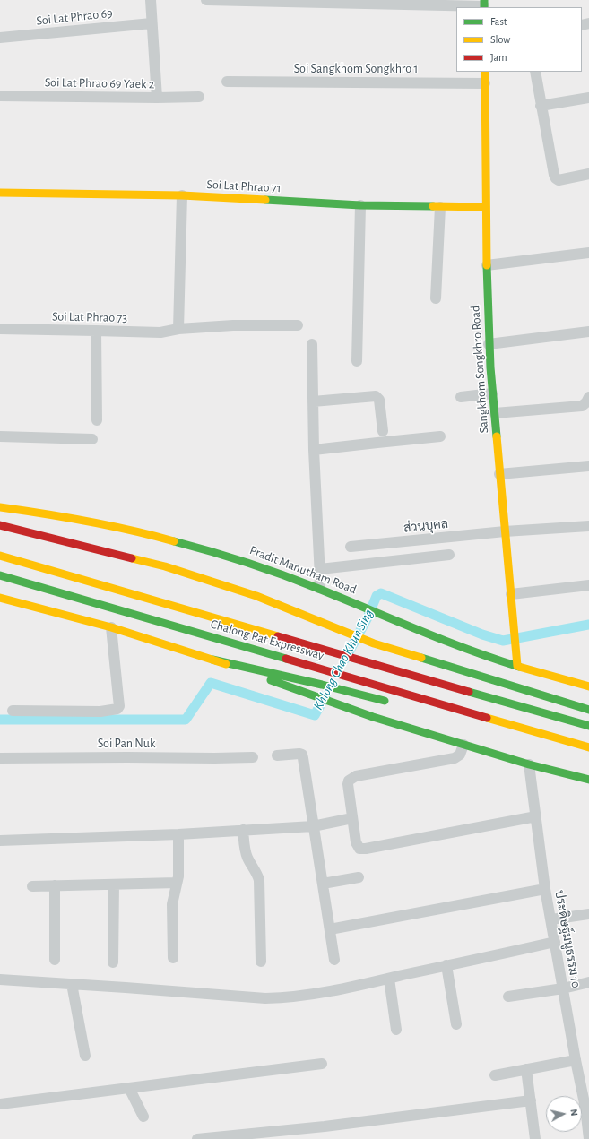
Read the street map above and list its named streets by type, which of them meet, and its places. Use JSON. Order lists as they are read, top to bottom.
{
  "streets": {
    "main road": [
      "Soi Lat Phrao 71",
      "Sangkhom Songkhro Road",
      "Pradit Manutham Road",
      "Chalong Rat Expressway"
    ],
    "street": [
      "Soi Lat Phrao 69",
      "Soi Sangkhom Songkhro 1",
      "Soi Lat Phrao 69 Yaek 2",
      "Soi Lat Phrao 73",
      "ส่วนบุคล",
      "Soi Pan Nuk",
      "ประดิษฐ์มนูธรรม 10"
    ]
  },
  "crossings": [
    ["Soi Sangkhom Songkhro 1", "Sangkhom Songkhro Road"],
    ["Soi Lat Phrao 71", "Sangkhom Songkhro Road"],
    ["Sangkhom Songkhro Road", "ส่วนบุคล"],
    ["Sangkhom Songkhro Road", "Pradit Manutham Road"]
  ],
  "water": ["Khlong Chao Khun Sing"],
  "legend": ["Fast", "Slow", "Jam"],
  "north": "right"
}
